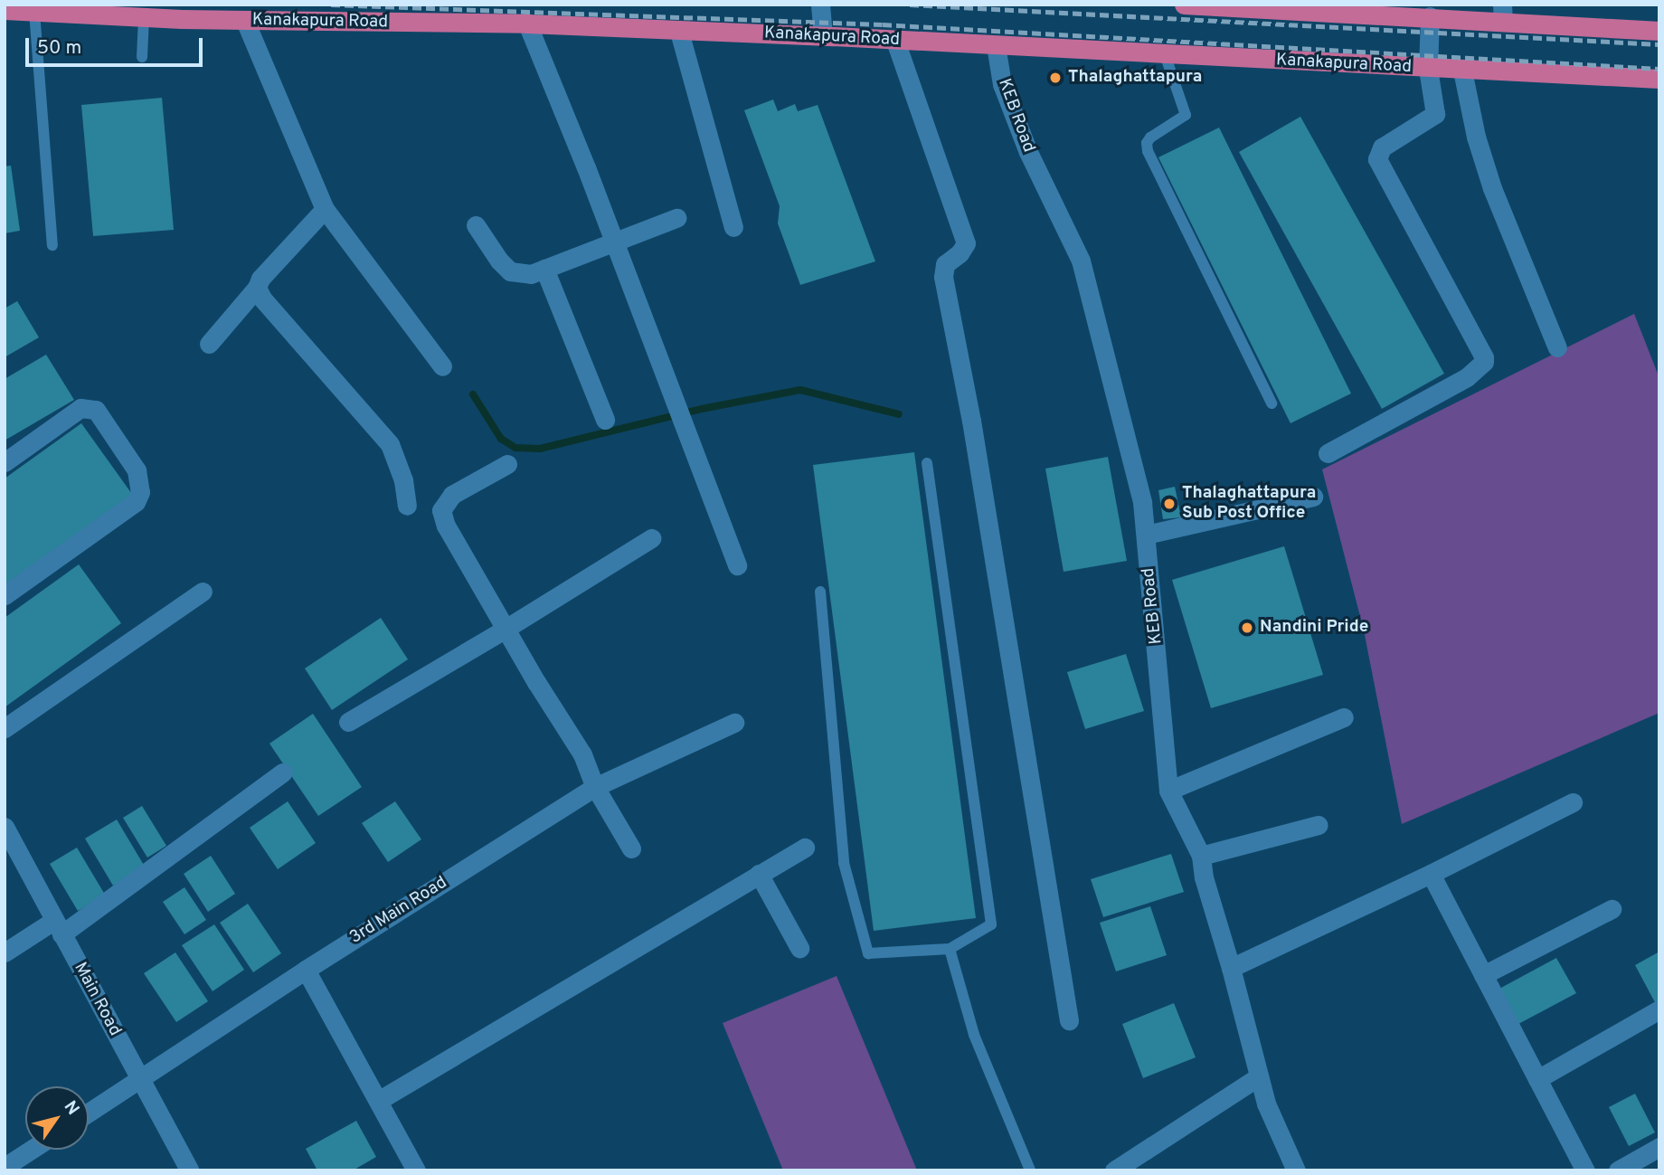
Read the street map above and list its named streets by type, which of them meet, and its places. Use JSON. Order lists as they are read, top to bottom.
{
  "streets": {
    "highway": ["Kanakapura Road"],
    "street": ["KEB Road", "3rd Main Road", "Main Road"]
  },
  "crossings": [
    ["Kanakapura Road", "KEB Road"],
    ["3rd Main Road", "Main Road"]
  ],
  "places": ["Thalaghattapura", "Thalaghattapura Sub Post Office", "Nandini Pride"],
  "scale_bar": "50 m",
  "north": "top right"
}
